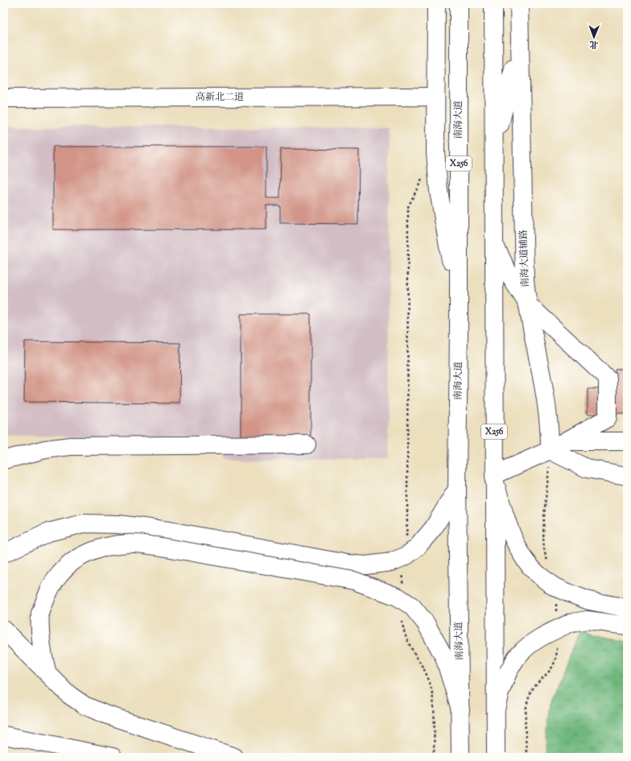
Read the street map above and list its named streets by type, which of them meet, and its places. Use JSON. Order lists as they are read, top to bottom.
{
  "streets": {
    "main road": [
      "高新北二道",
      "南海大道",
      "X256",
      "南海大道辅路"
    ]
  },
  "north": "bottom"
}
